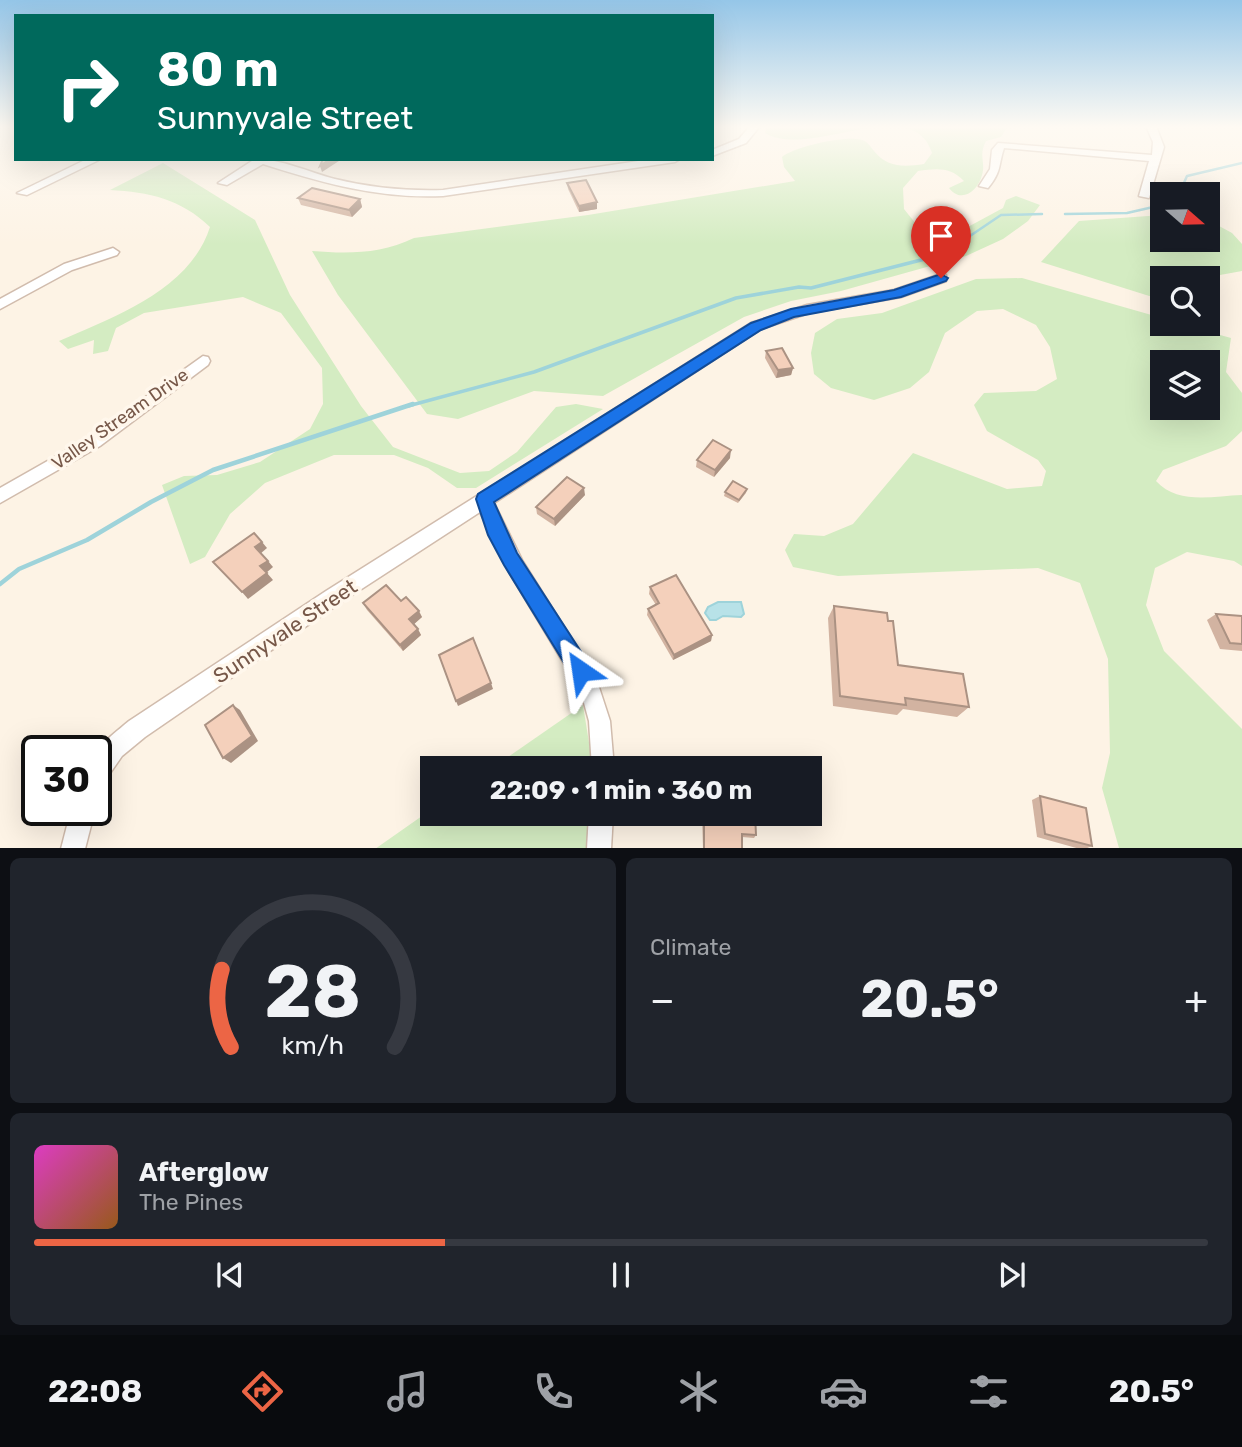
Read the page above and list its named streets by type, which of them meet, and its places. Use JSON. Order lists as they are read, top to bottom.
{
  "streets": {
    "street": ["Valley Stream Drive", "Sunnyvale Street"]
  },
  "north": "right",
  "page": {
    "turn": ["80 m", "Sunnyvale Street"],
    "limit": "30",
    "trip": "22:09 · 1 min · 360 m",
    "tile": "Climate",
    "heat": ["−", "20.5°", "+"],
    "song": ["Afterglow", "The Pines"],
    "tabs": ["22:08", "20.5°"],
    "gauge": ["28", "km/h"]
  }
}
